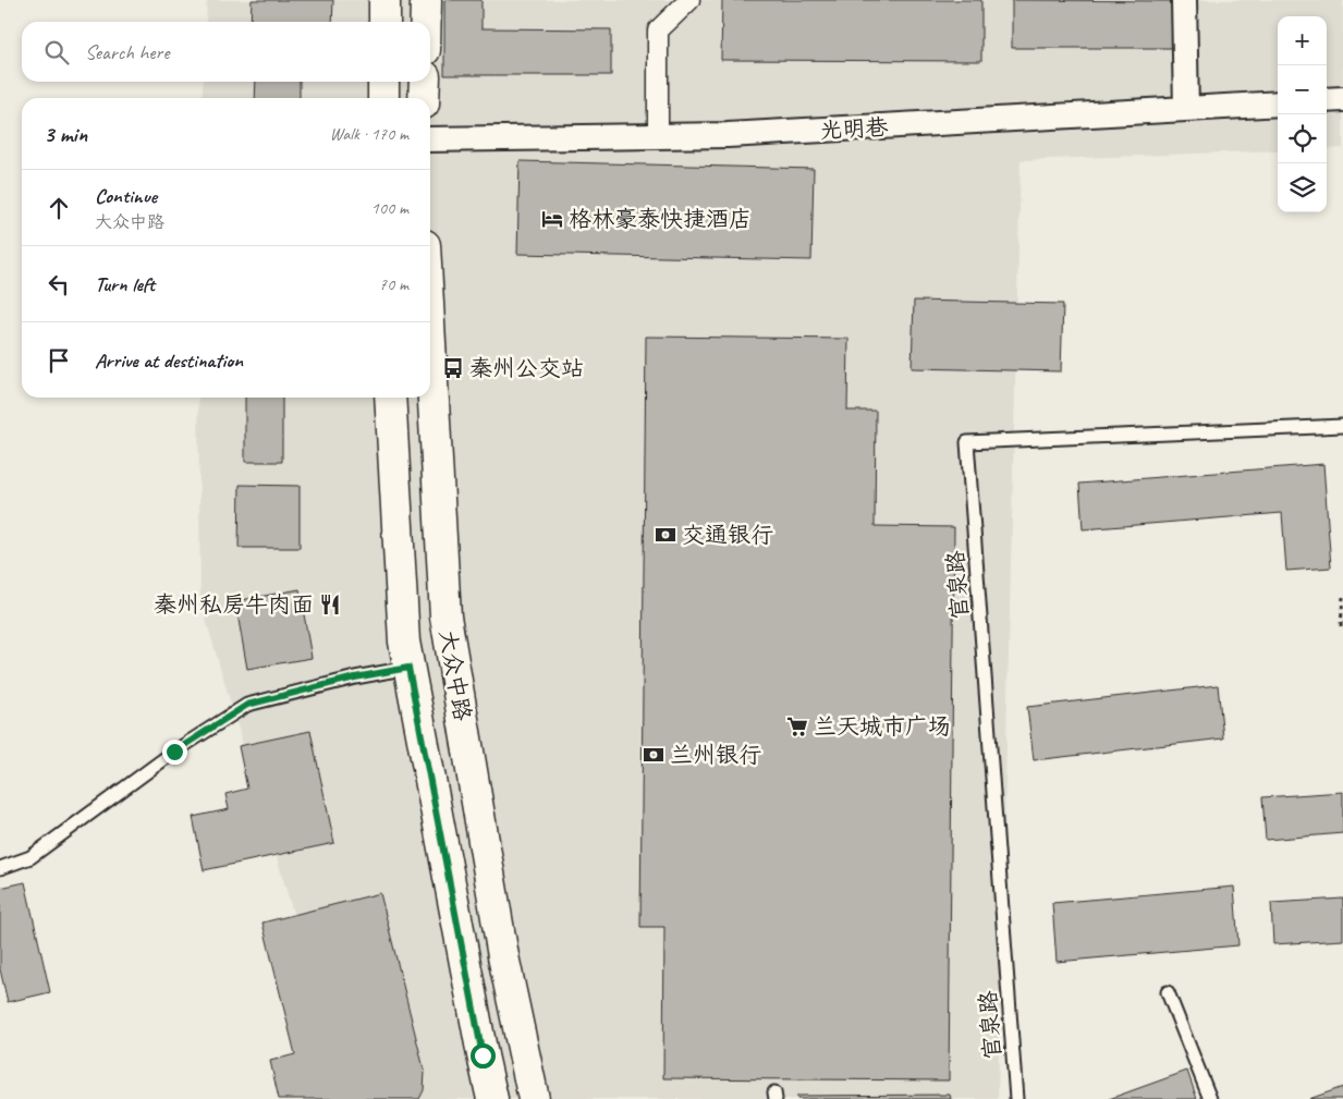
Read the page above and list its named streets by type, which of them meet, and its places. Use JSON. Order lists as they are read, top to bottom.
{
  "streets": {
    "main road": ["大众中路"],
    "street": ["光明巷"],
    "lane": ["官泉路"]
  },
  "places": {
    "hotel": ["格林豪泰快捷酒店"],
    "bus stop": ["秦州公交站"],
    "bank": ["交通银行", "兰州银行"],
    "restaurant": ["秦州私房牛肉面"],
    "supermarket": ["兰天城市广场"]
  },
  "page": {
    "map_buttons": ["+", "−"],
    "search": "Search here",
    "heading": ["3 min", "Walk · 170 m"],
    "list": [
      ["Continue", "大众中路", "100 m"],
      ["Turn left", "70 m"],
      "Arrive at destination"
    ]
  }
}
